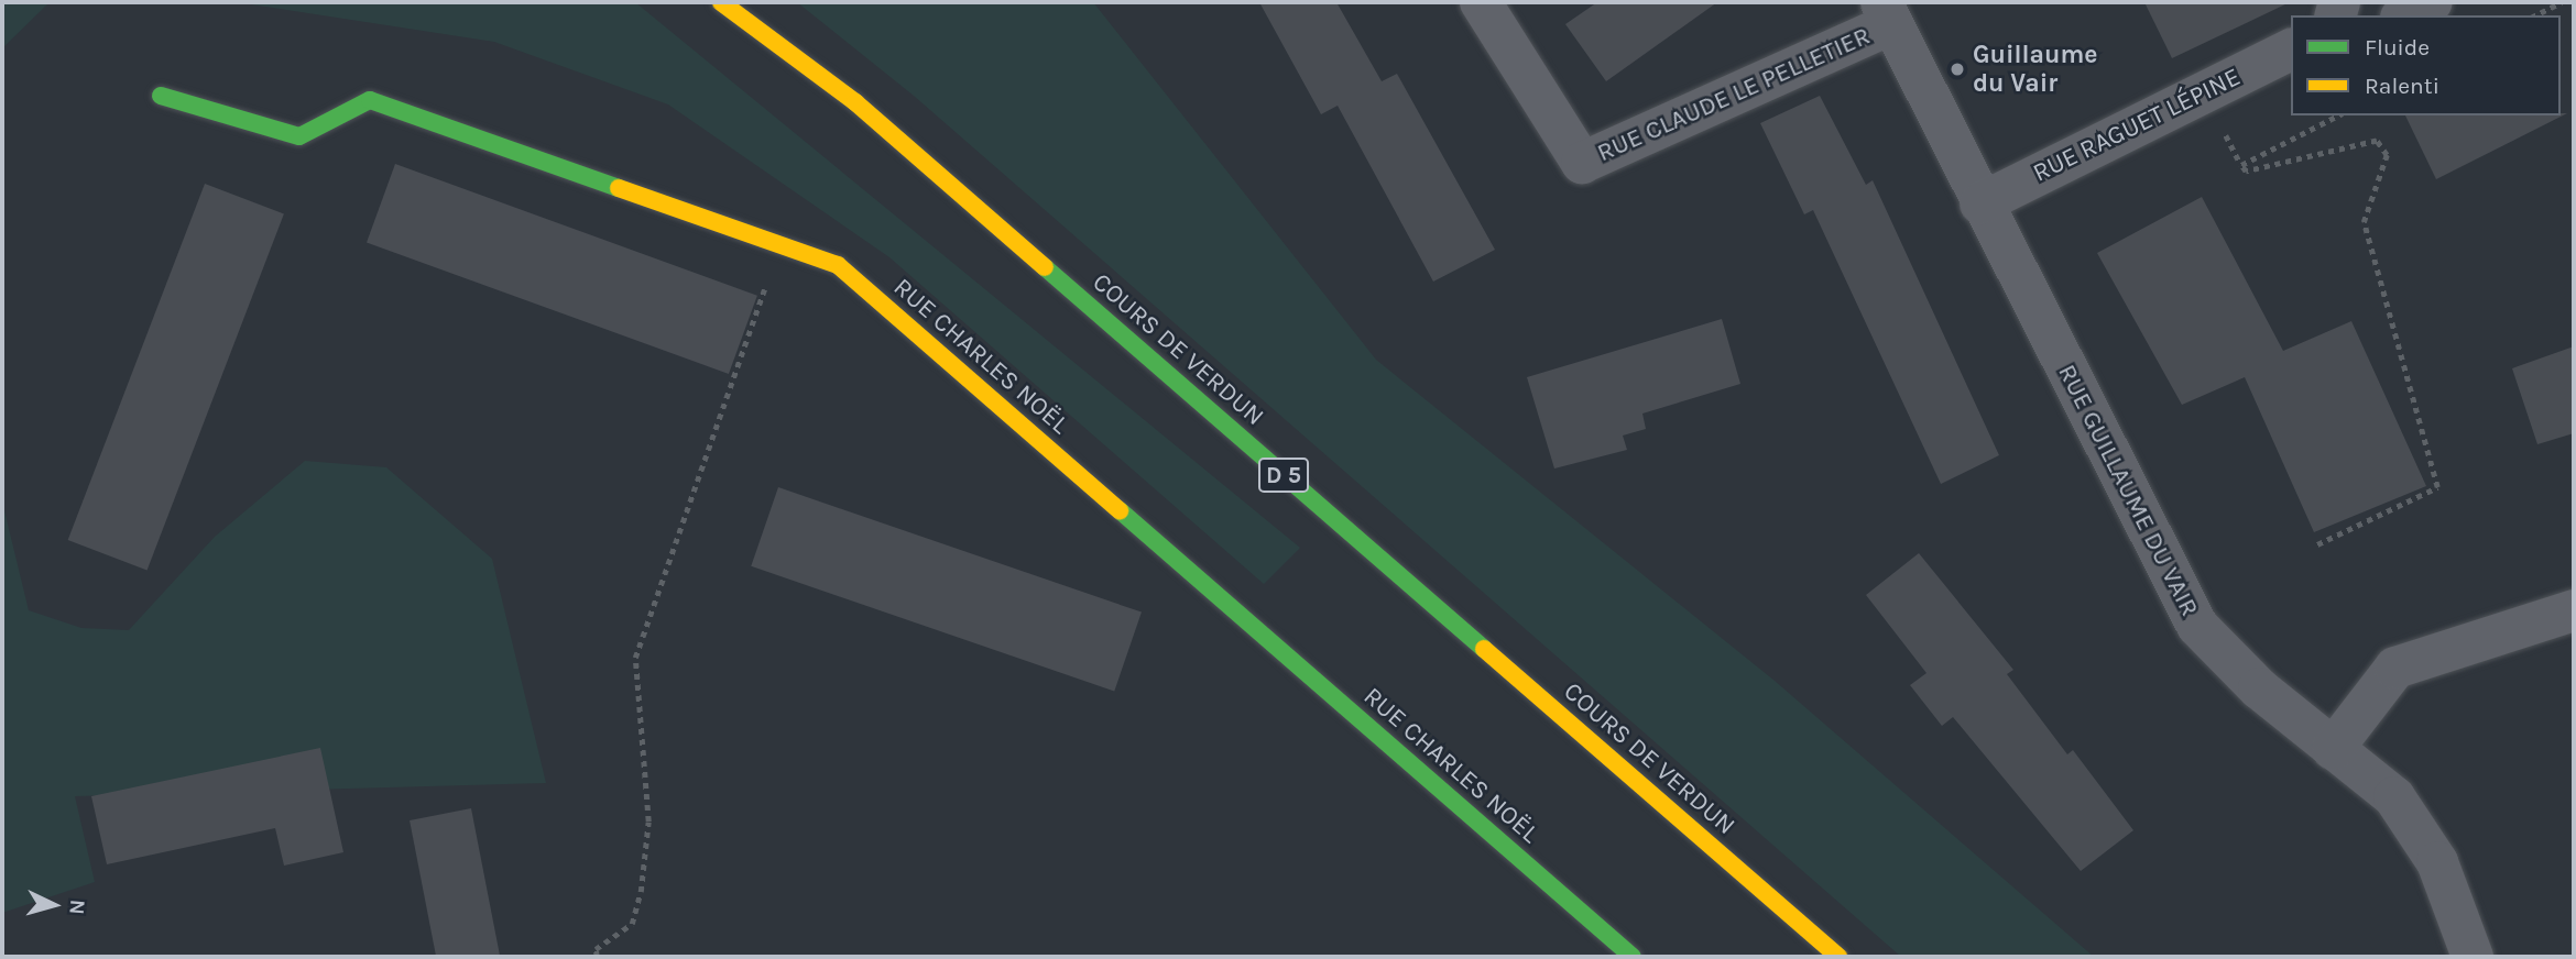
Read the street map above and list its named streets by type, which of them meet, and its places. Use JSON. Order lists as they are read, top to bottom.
{
  "streets": {
    "street": [
      "RUE CLAUDE LE PELLETIER",
      "RUE RAGUET LÉPINE",
      "COURS DE VERDUN",
      "RUE CHARLES NOËL",
      "D 5",
      "RUE GUILLAUME DU VAIR"
    ]
  },
  "crossings": [
    ["RUE CLAUDE LE PELLETIER", "RUE GUILLAUME DU VAIR"],
    ["RUE RAGUET LÉPINE", "RUE GUILLAUME DU VAIR"]
  ],
  "places": ["Guillaume du Vair"],
  "legend": ["Fluide", "Ralenti"],
  "north": "right"
}
